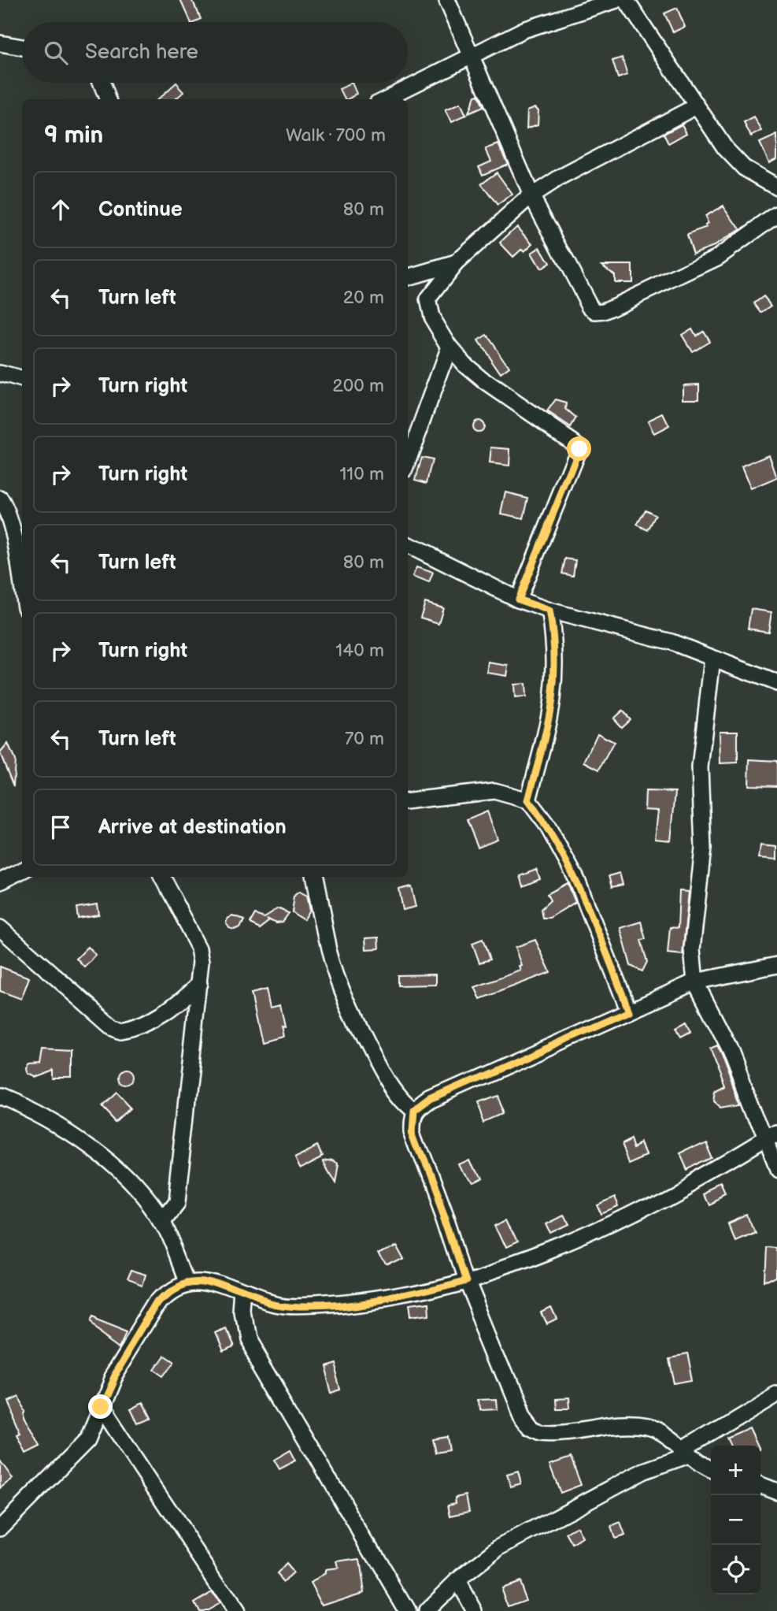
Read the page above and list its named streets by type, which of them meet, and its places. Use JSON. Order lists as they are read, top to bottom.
{
  "page": {
    "search": "Search here",
    "heading": ["9 min", "Walk · 700 m"],
    "list": [
      ["Continue", "80 m"],
      ["Turn left", "20 m"],
      ["Turn right", "200 m"],
      ["Turn right", "110 m"],
      ["Turn left", "80 m"],
      ["Turn right", "140 m"],
      ["Turn left", "70 m"],
      "Arrive at destination"
    ],
    "map_buttons": ["+", "−"]
  }
}
